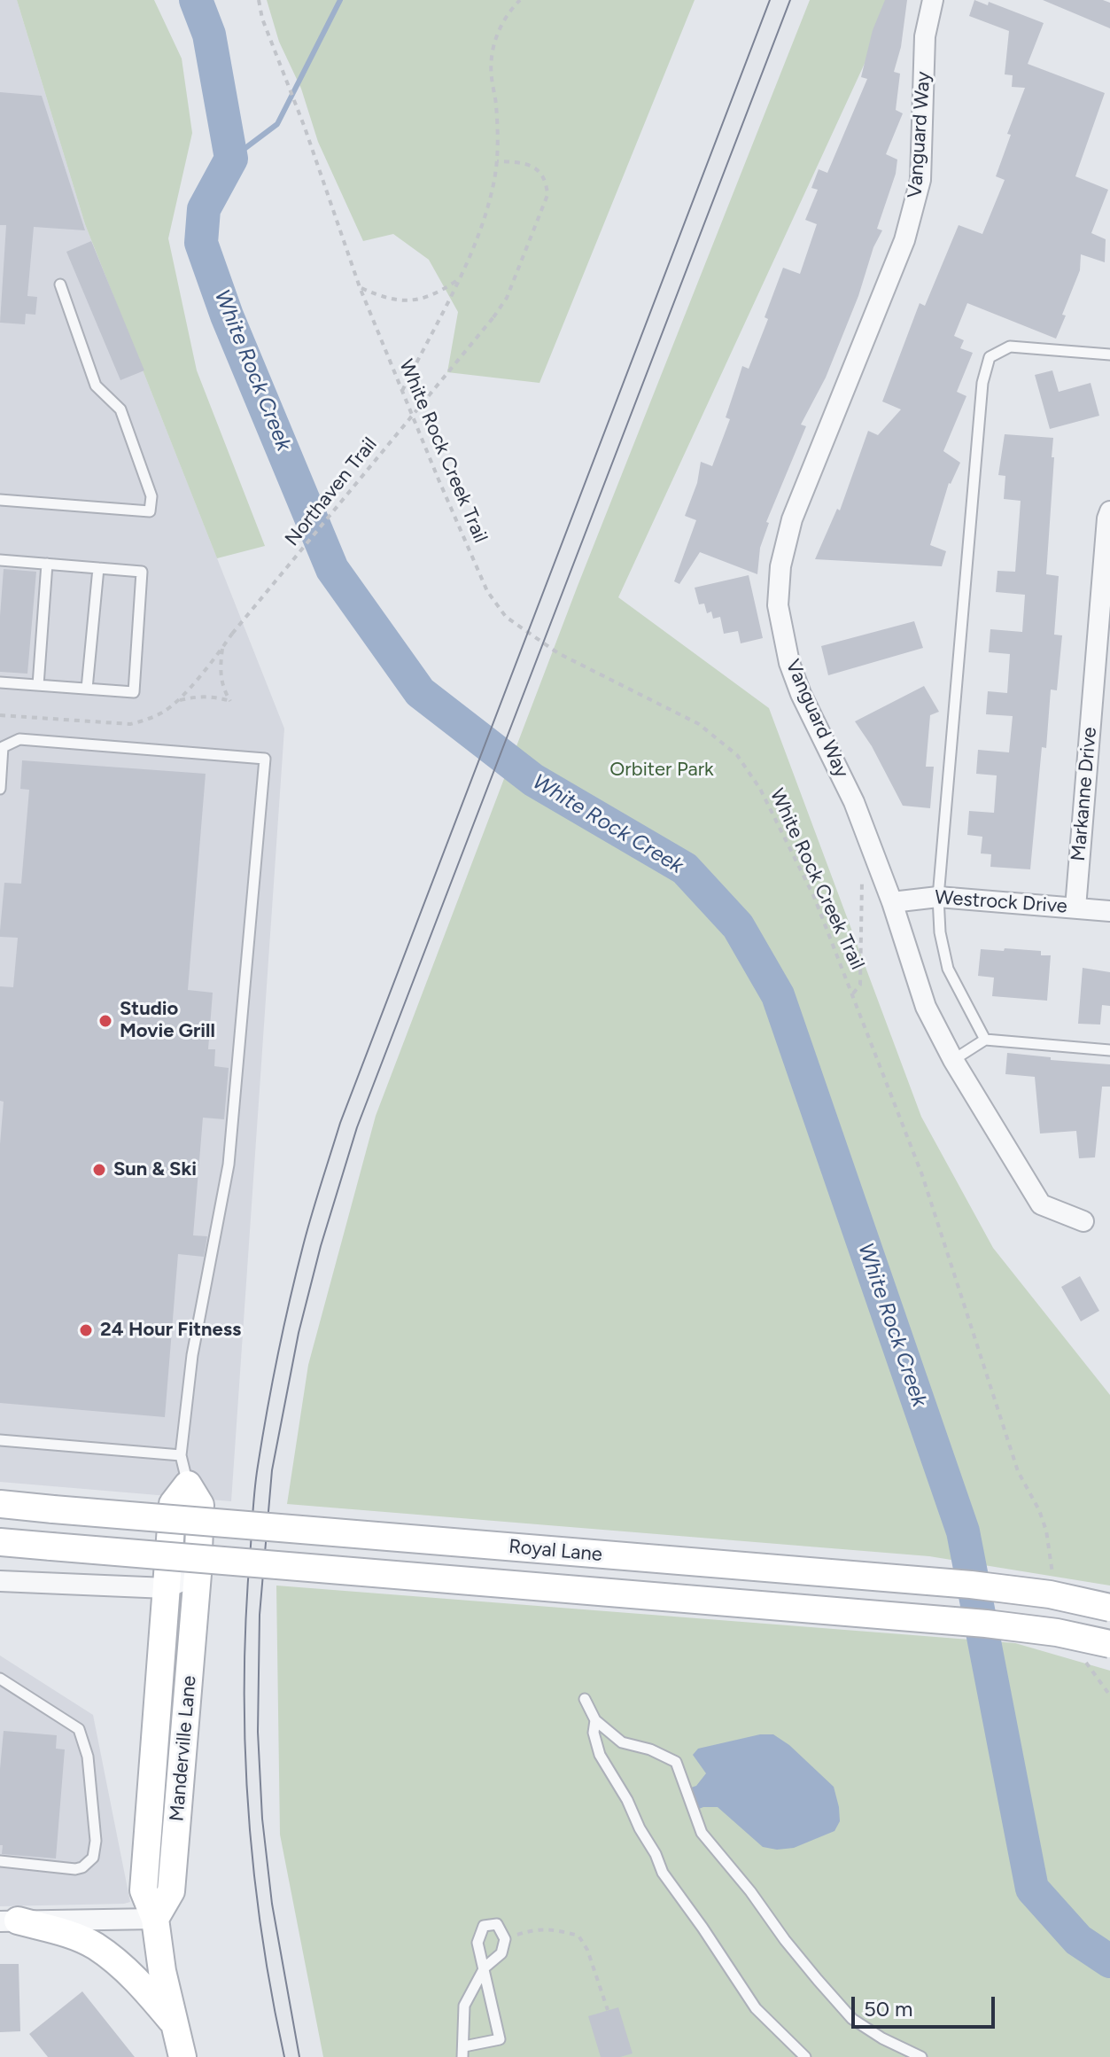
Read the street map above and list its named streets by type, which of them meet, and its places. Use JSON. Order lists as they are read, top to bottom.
{
  "streets": {
    "main road": ["Royal Lane", "Manderville Lane"],
    "street": ["Vanguard Way", "Markanne Drive", "Westrock Drive"],
    "path": ["White Rock Creek Trail", "Northaven Trail"]
  },
  "crossings": [
    ["Vanguard Way", "Westrock Drive"],
    ["Markanne Drive", "Westrock Drive"]
  ],
  "water": ["White Rock Creek"],
  "parks": ["Orbiter Park"],
  "places": ["Studio Movie Grill", "Sun & Ski", "24 Hour Fitness"],
  "scale_bar": "50 m"
}
